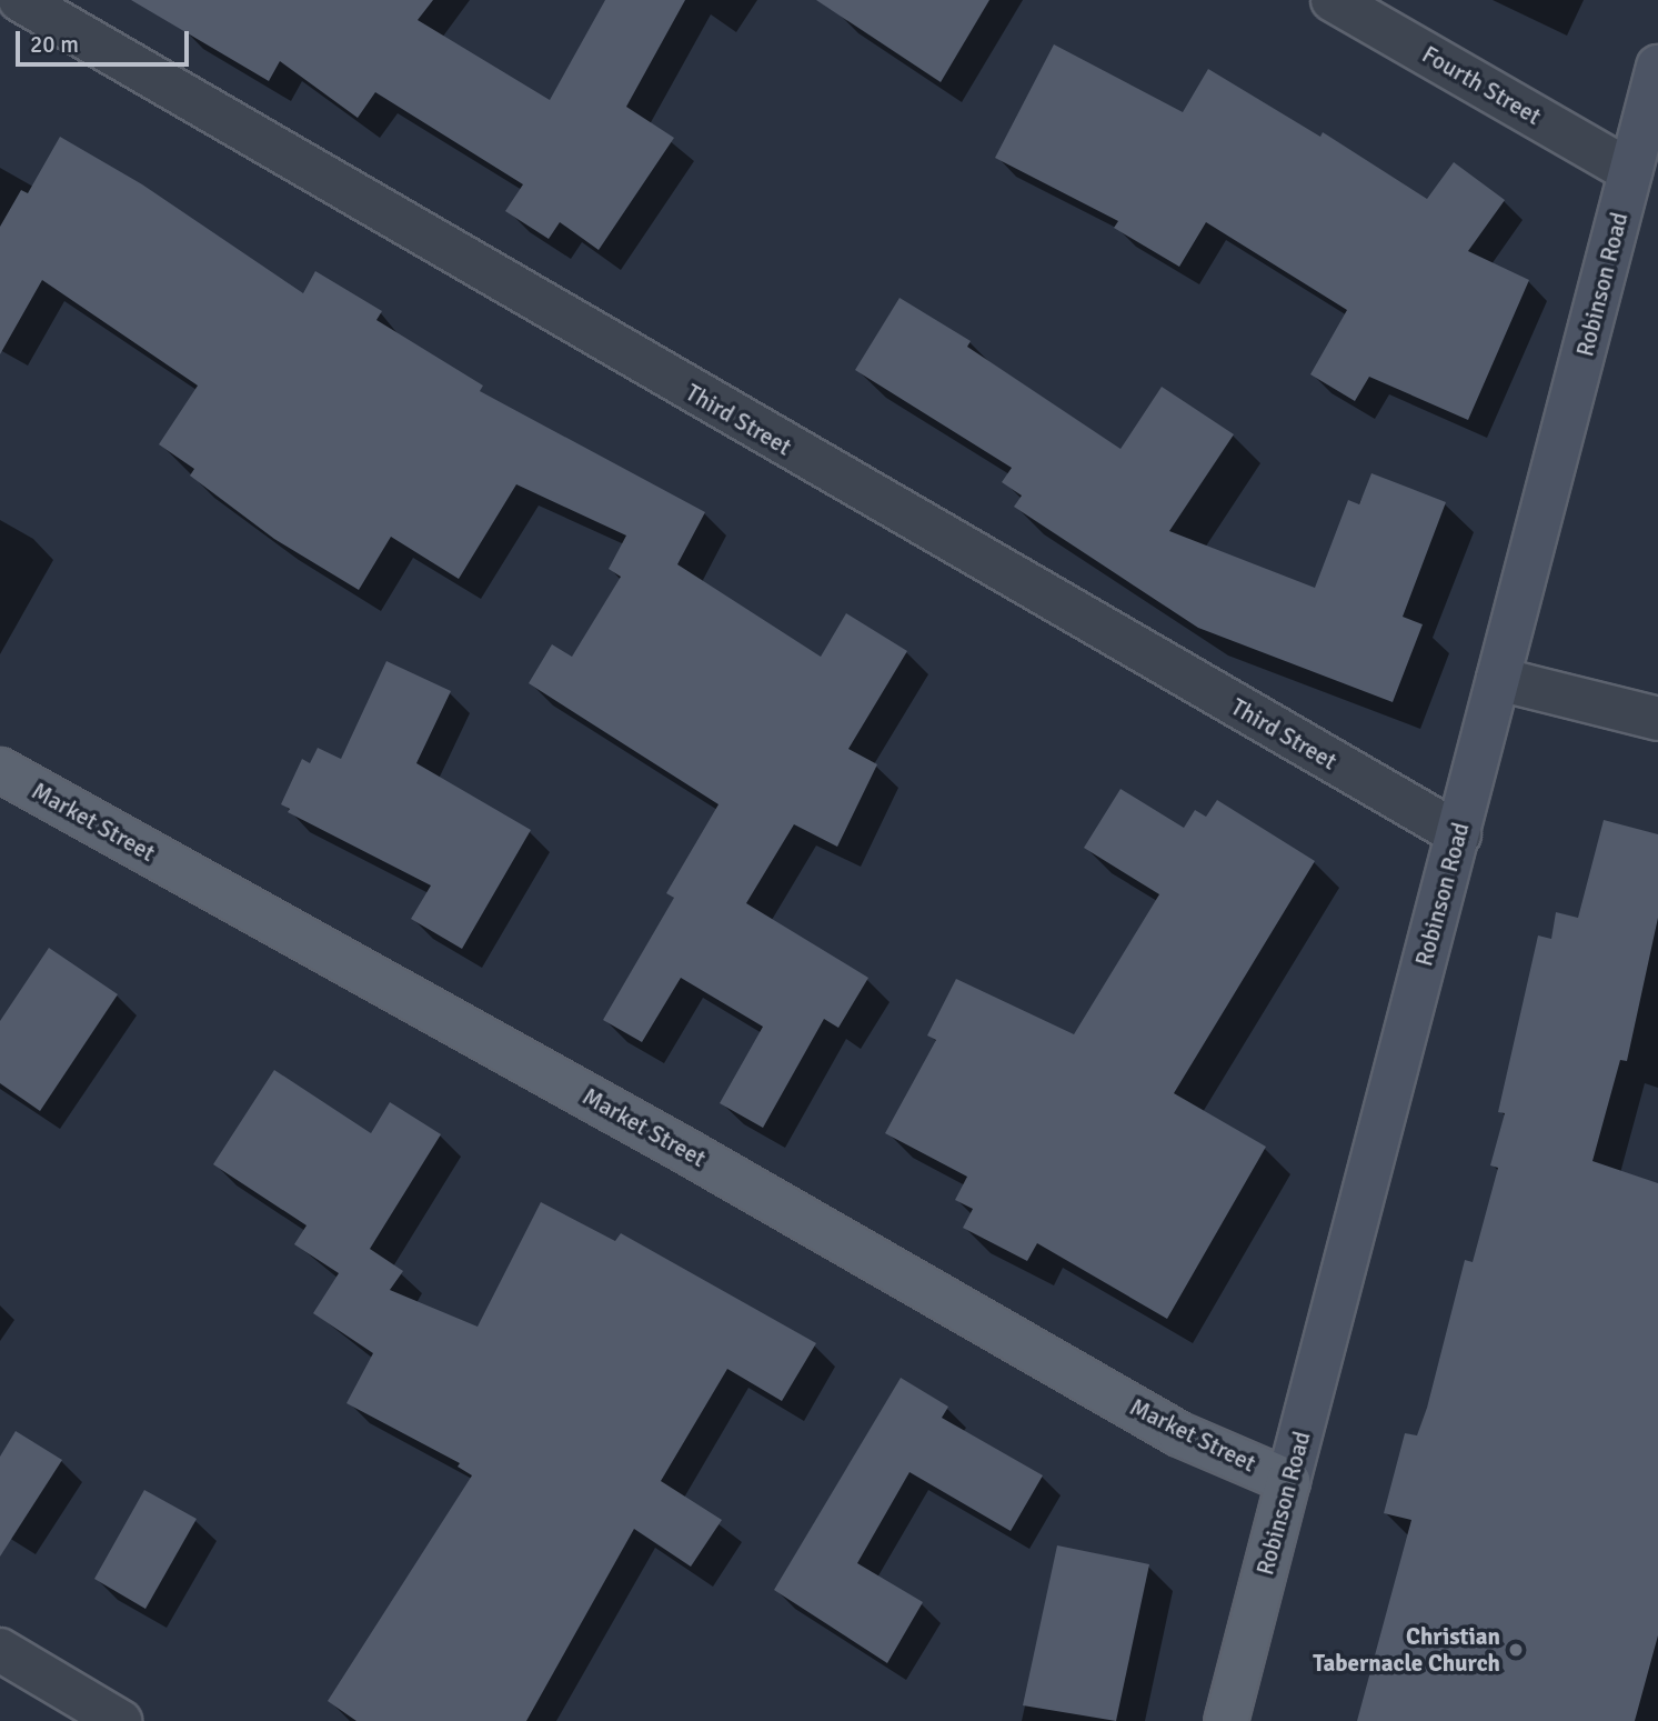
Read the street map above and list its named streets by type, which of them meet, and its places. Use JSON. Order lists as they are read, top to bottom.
{
  "streets": {
    "main road": ["Robinson Road", "Market Street"],
    "street": ["Fourth Street", "Third Street"]
  },
  "crossings": [
    ["Fourth Street", "Robinson Road"],
    ["Robinson Road", "Third Street"],
    ["Robinson Road", "Market Street"]
  ],
  "places": ["Christian Tabernacle Church"],
  "scale_bar": "20 m"
}
